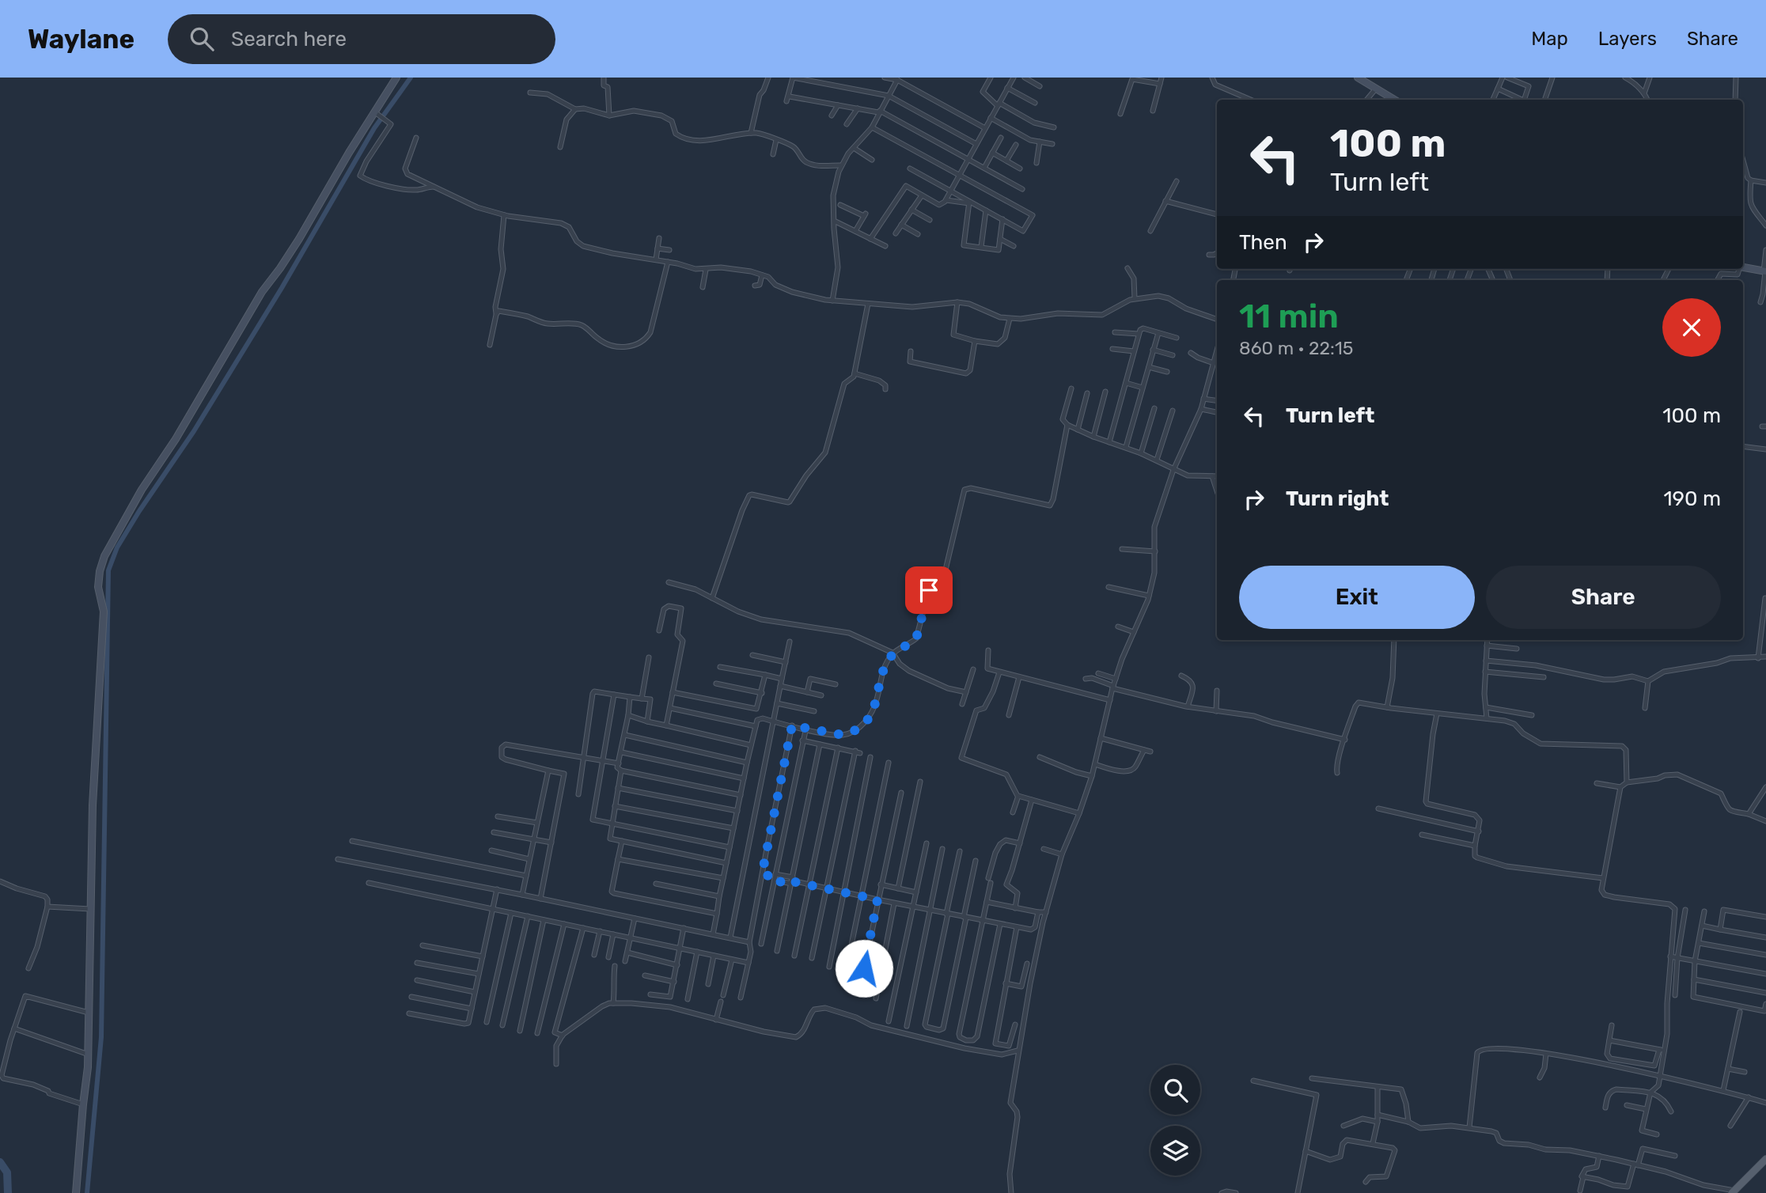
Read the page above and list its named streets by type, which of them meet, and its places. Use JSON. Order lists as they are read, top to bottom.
{
  "page": {
    "header": "Waylane",
    "search": "Search here",
    "nav": ["Map", "Layers", "Share"],
    "turn": ["100 m", "Turn left"],
    "then": "Then",
    "heading": ["11 min", "860 m · 22:15"],
    "list": [
      {
        "name": "Turn left",
        "value": "100 m"
      },
      {
        "name": "Turn right",
        "value": "190 m"
      }
    ],
    "buttons": ["Exit", "Share"]
  }
}
